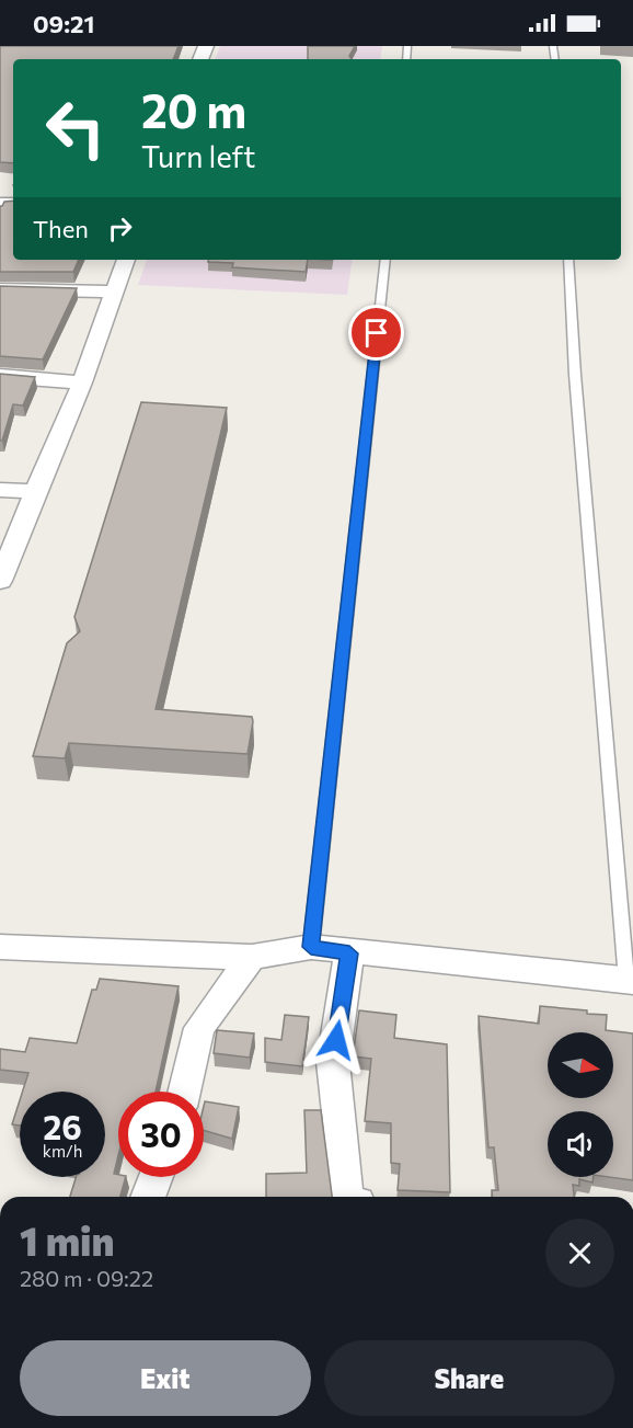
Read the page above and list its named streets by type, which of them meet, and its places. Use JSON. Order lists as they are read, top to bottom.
{
  "north": "right",
  "page": {
    "status": "09:21",
    "turn": ["20 m", "Turn left"],
    "then": "Then",
    "speed": "26 km/h",
    "limit": "30",
    "heading": ["1 min", "280 m · 09:22"],
    "buttons": ["Exit", "Share"]
  }
}
